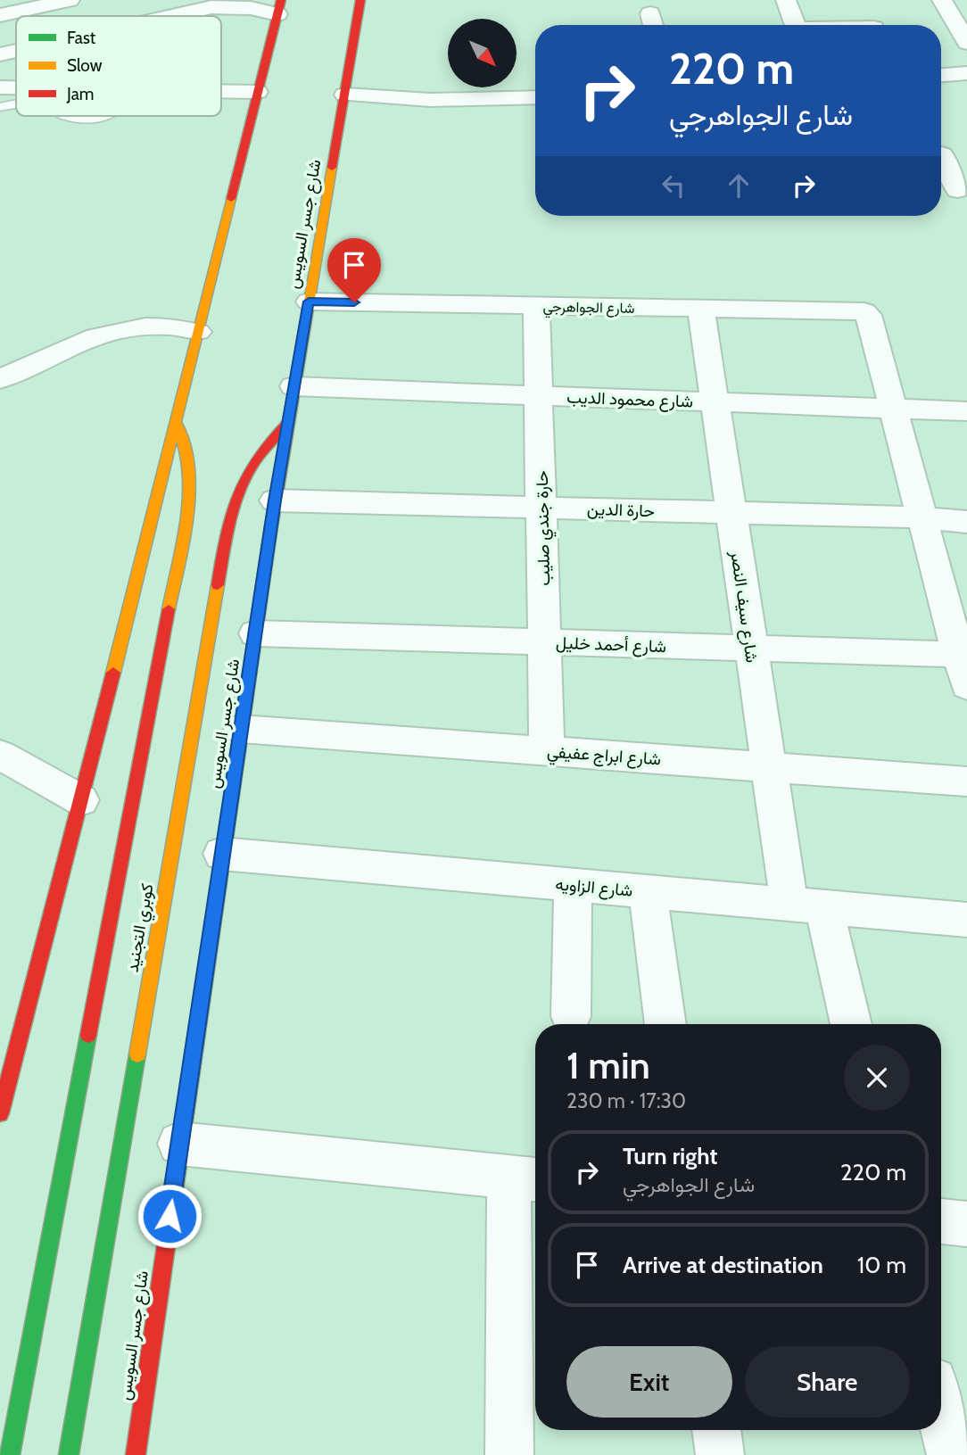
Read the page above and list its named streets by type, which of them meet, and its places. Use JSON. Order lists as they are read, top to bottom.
{
  "streets": {
    "main road": ["شارع جسر السويس", "كوبري التجنيد"],
    "street": [
      "شارع الجواهرجي",
      "شارع محمود الديب",
      "حارة الدين",
      "حارة جندي صليب",
      "شارع سيف النصر",
      "شارع أحمد خليل",
      "شارع ابراج عفيفي",
      "شارع الزاويه"
    ]
  },
  "crossings": [
    ["شارع جسر السويس", "شارع الجواهرجي"],
    ["شارع جسر السويس", "شارع محمود الديب"],
    ["شارع جسر السويس", "حارة الدين"],
    ["شارع جسر السويس", "شارع أحمد خليل"],
    ["شارع جسر السويس", "شارع ابراج عفيفي"],
    ["شارع جسر السويس", "شارع الزاويه"],
    ["شارع جسر السويس", "كوبري التجنيد"],
    ["شارع الجواهرجي", "شارع محمود الديب"],
    ["شارع الجواهرجي", "حارة جندي صليب"],
    ["شارع الجواهرجي", "شارع سيف النصر"],
    ["شارع محمود الديب", "حارة جندي صليب"],
    ["شارع محمود الديب", "شارع سيف النصر"],
    ["حارة الدين", "حارة جندي صليب"],
    ["حارة الدين", "شارع سيف النصر"],
    ["حارة جندي صليب", "شارع أحمد خليل"],
    ["حارة جندي صليب", "شارع ابراج عفيفي"],
    ["شارع سيف النصر", "شارع أحمد خليل"],
    ["شارع سيف النصر", "شارع ابراج عفيفي"],
    ["شارع سيف النصر", "شارع الزاويه"]
  ],
  "legend": ["Fast", "Slow", "Jam"],
  "north": "bottom right",
  "page": {
    "turn": ["220 m", "شارع الجواهرجي"],
    "heading": ["1 min", "230 m · 17:30"],
    "list": [
      {
        "name": "Turn right",
        "note": "شارع الجواهرجي",
        "value": "220 m"
      },
      {
        "name": "Arrive at destination",
        "value": "10 m"
      }
    ],
    "buttons": ["Exit", "Share"]
  }
}
